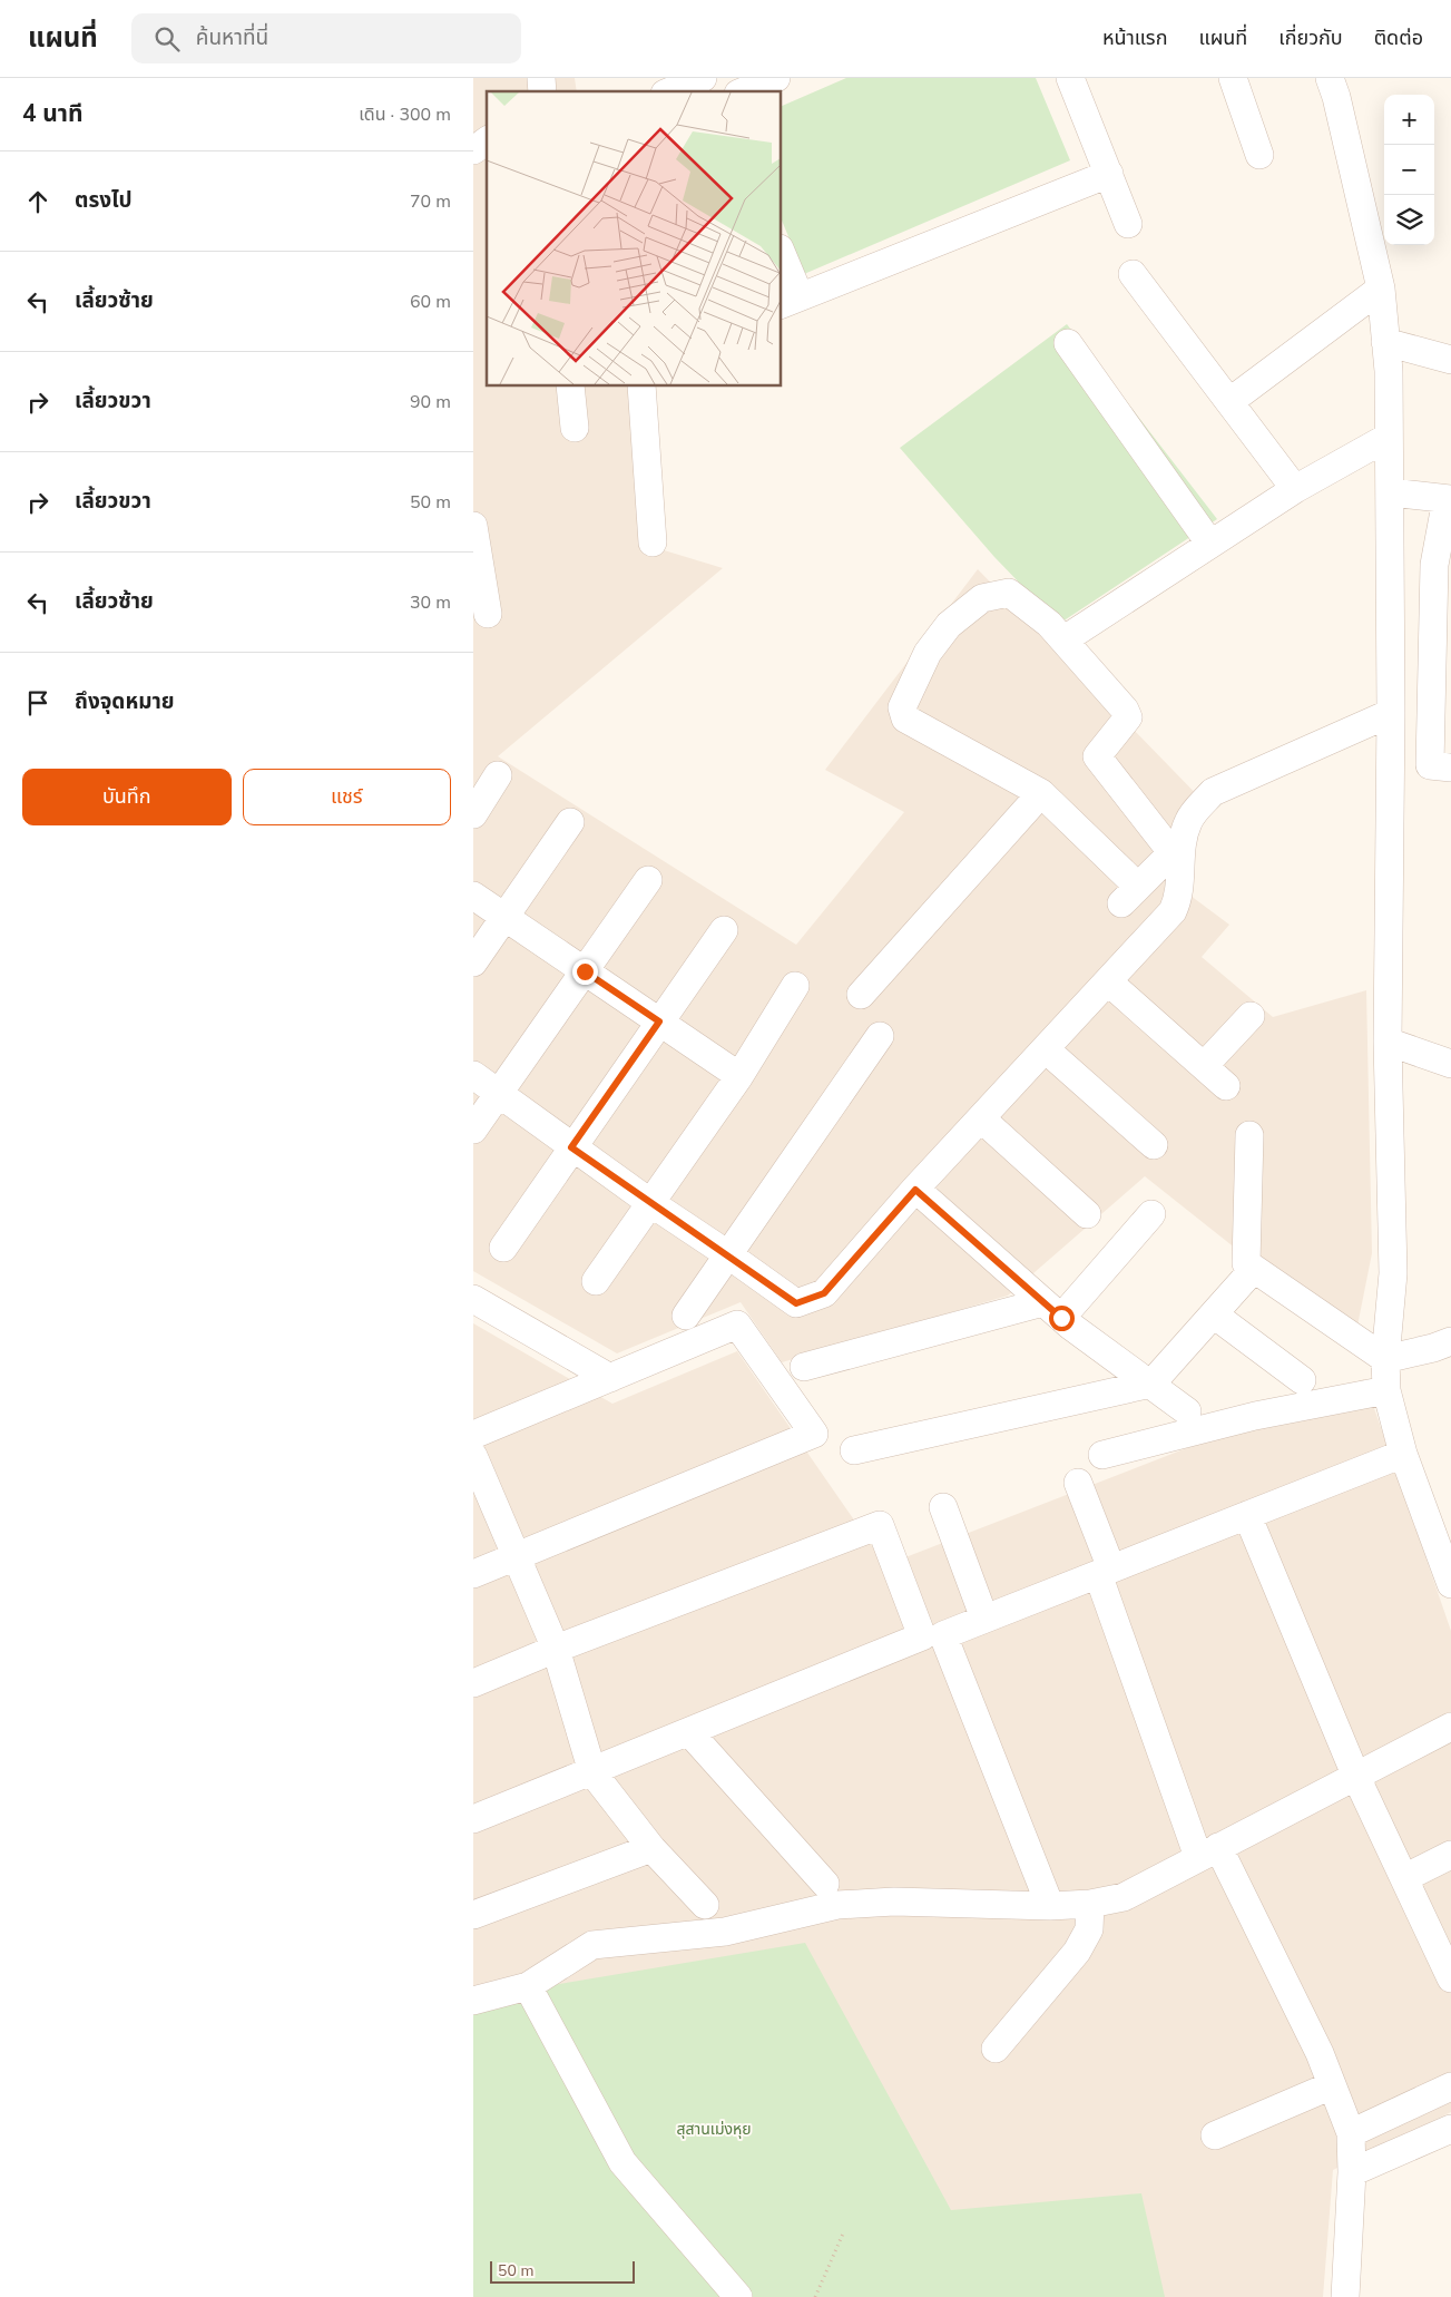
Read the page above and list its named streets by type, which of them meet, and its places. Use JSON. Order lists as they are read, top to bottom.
{
  "parks": ["สุสานเม่งหุย"],
  "scale_bar": "50 m",
  "page": {
    "header": "แผนที่",
    "search": "ค้นหาที่นี่",
    "nav": [
      "หน้าแรก",
      "แผนที่",
      "เกี่ยวกับ",
      "ติดต่อ"
    ],
    "heading": ["4 นาที", "เดิน · 300 m"],
    "map_buttons": ["+", "−"],
    "list": [
      ["ตรงไป", "70 m"],
      ["เลี้ยวซ้าย", "60 m"],
      ["เลี้ยวขวา", "90 m"],
      ["เลี้ยวขวา", "50 m"],
      ["เลี้ยวซ้าย", "30 m"],
      "ถึงจุดหมาย"
    ],
    "buttons": ["บันทึก", "แชร์"],
    "scale": "50 m"
  }
}
